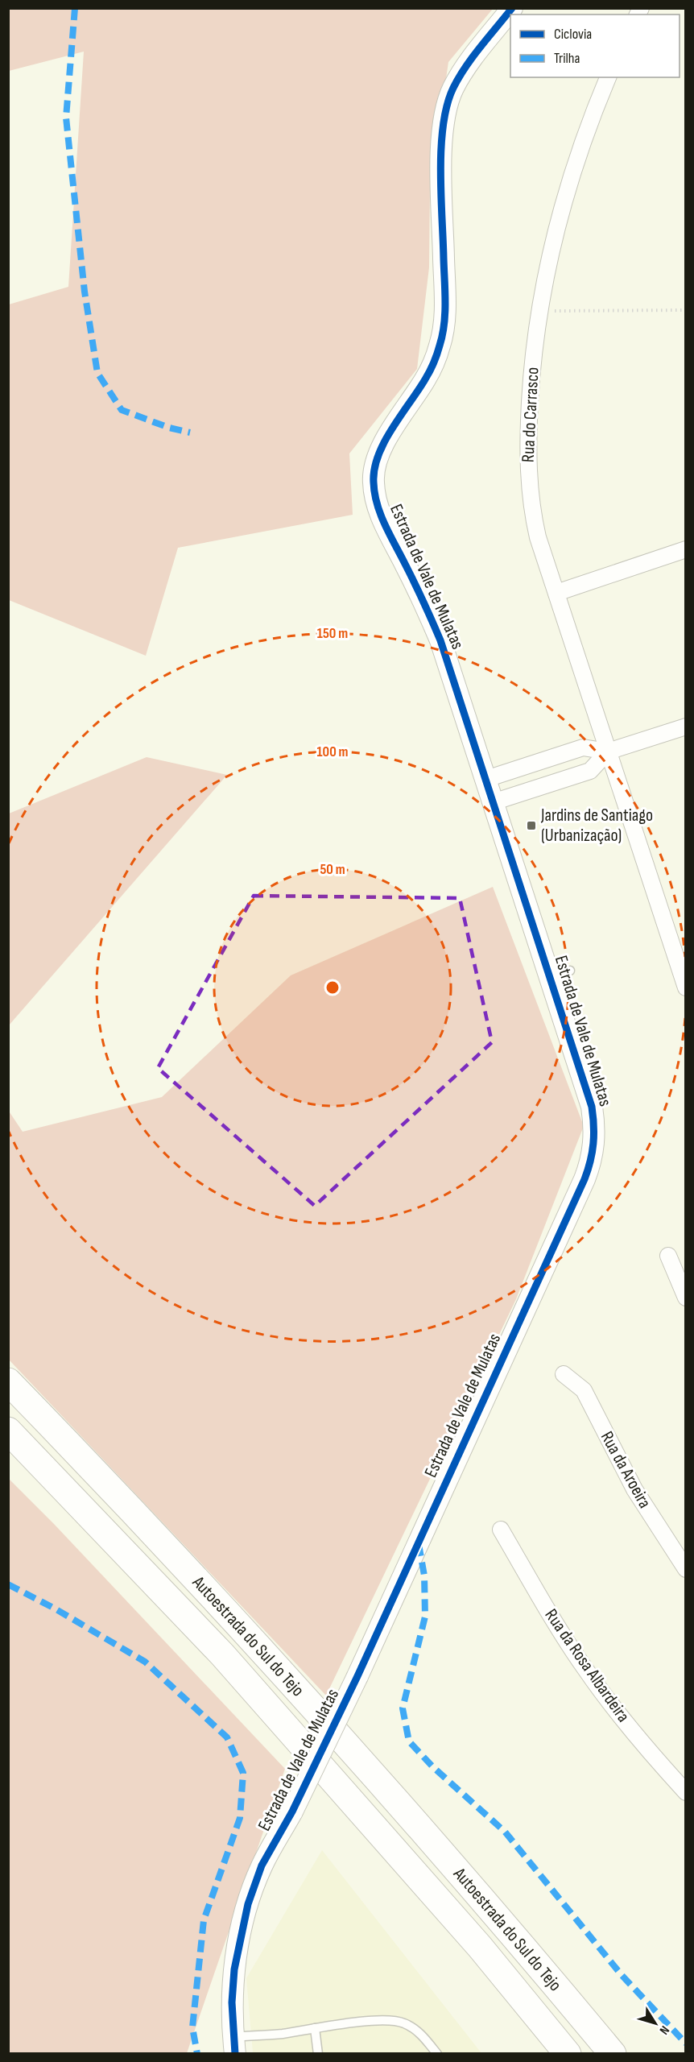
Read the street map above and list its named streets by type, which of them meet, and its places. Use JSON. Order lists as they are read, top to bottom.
{
  "streets": {
    "highway": ["Autoestrada do Sul do Tejo"],
    "street": [
      "Rua do Carrasco",
      "Estrada de Vale de Mulatas",
      "Rua da Aroeira",
      "Rua da Rosa Albardeira"
    ]
  },
  "places": {
    "transit": ["Jardins de Santiago (Urbanização)"]
  },
  "legend": ["Ciclovia", "Trilha"],
  "north": "bottom right",
  "rings": ["150 m", "100 m", "50 m"]
}
